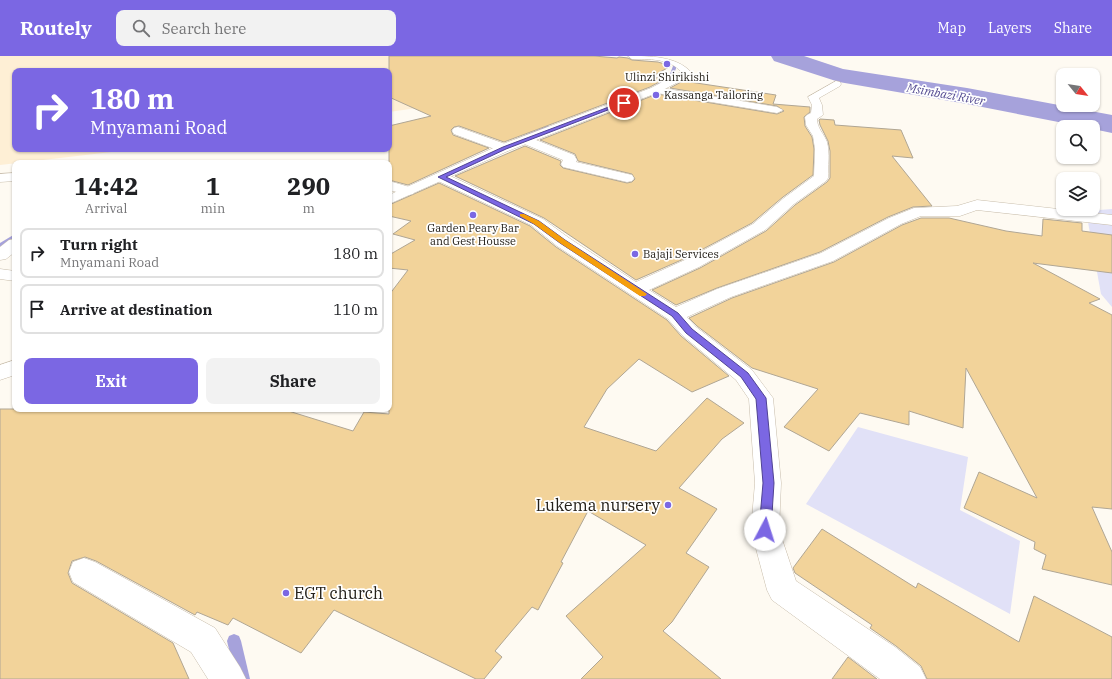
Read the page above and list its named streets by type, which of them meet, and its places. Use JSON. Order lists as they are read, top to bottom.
{
  "water": ["Msimbazi River"],
  "places": [
    "Ulinzi Shirikishi",
    "Kassanga Tailoring",
    "Garden Peary Bar and Gest Housse",
    "Bajaji Services",
    "Lukema nursery",
    "EGT church"
  ],
  "north": "bottom right",
  "page": {
    "header": "Routely",
    "search": "Search here",
    "nav": ["Map", "Layers", "Share"],
    "turn": ["180 m", "Mnyamani Road"],
    "eta": [
      "14:42",
      "Arrival",
      "1",
      "min",
      "290",
      "m"
    ],
    "list": [
      {
        "name": "Turn right",
        "note": "Mnyamani Road",
        "value": "180 m"
      },
      {
        "name": "Arrive at destination",
        "value": "110 m"
      }
    ],
    "buttons": ["Exit", "Share"]
  }
}
